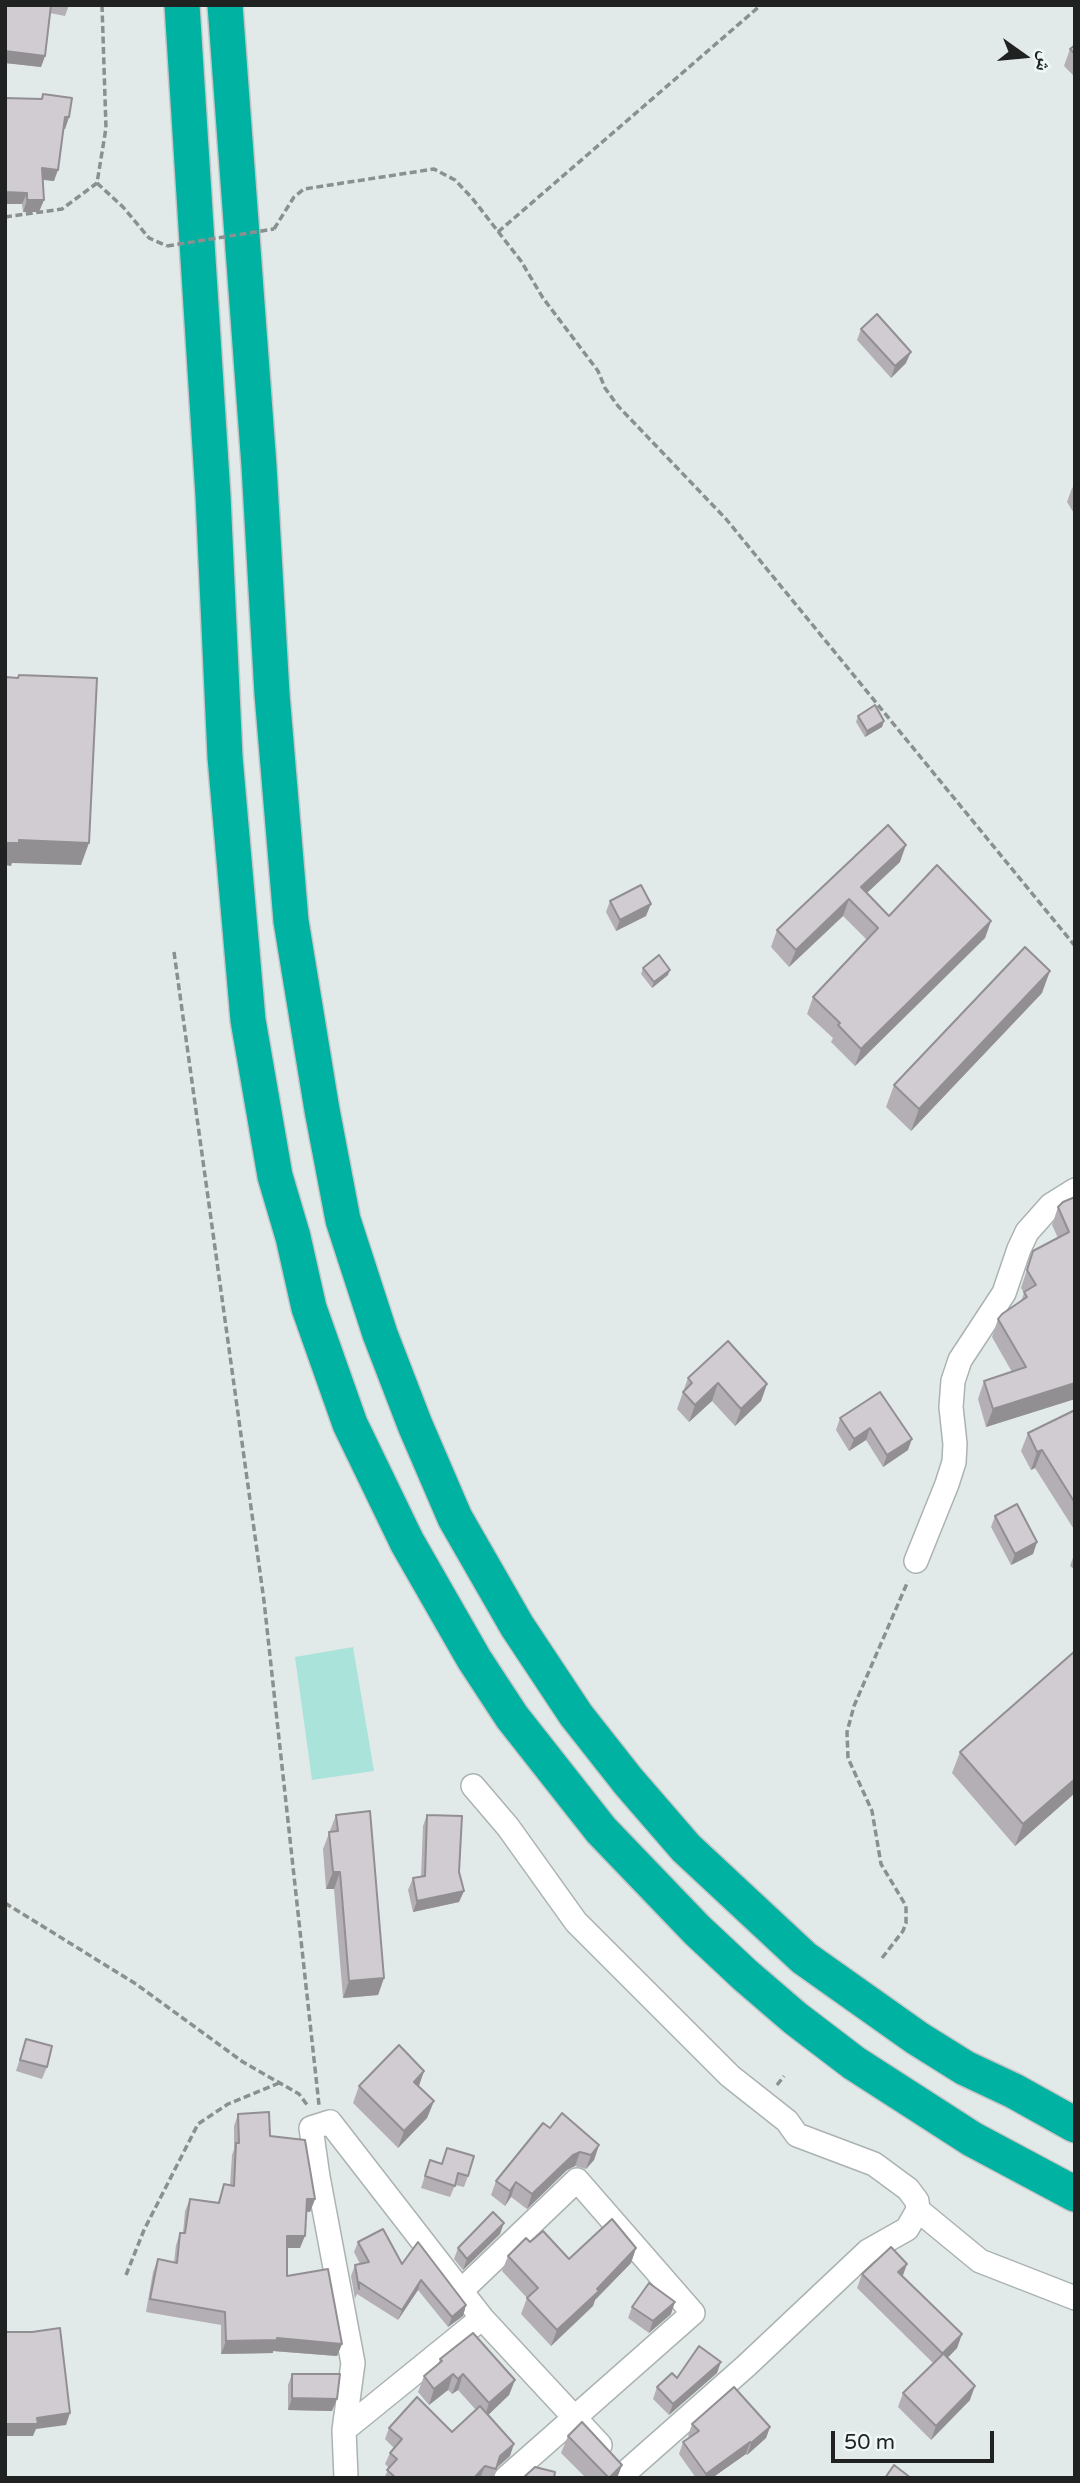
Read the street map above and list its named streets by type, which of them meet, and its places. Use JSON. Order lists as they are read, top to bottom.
{
  "scale_bar": "50 m",
  "north": "right"
}
